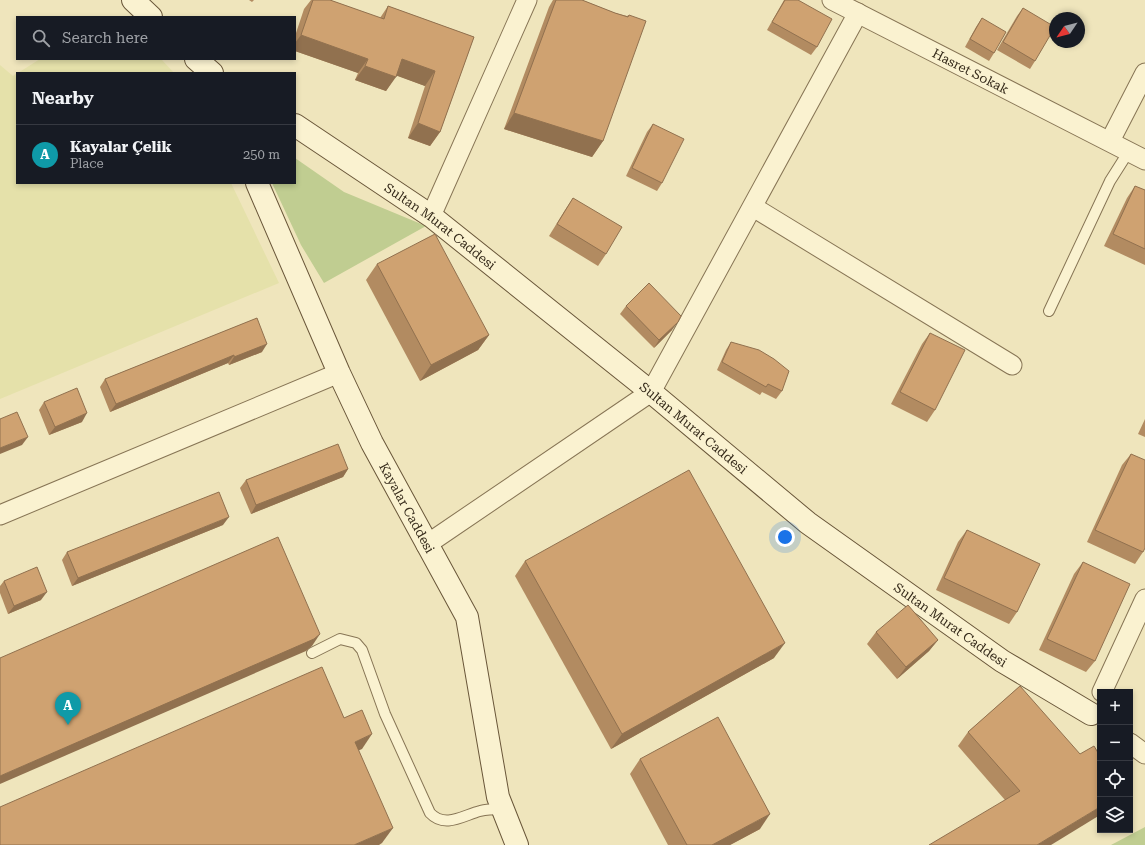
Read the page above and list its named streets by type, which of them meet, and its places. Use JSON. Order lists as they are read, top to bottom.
{
  "streets": {
    "street": ["Hasret Sokak", "Sultan Murat Caddesi", "Kayalar Caddesi"]
  },
  "north": "bottom left",
  "page": {
    "search": "Search here",
    "heading": "Nearby",
    "list": [
      {
        "mark": "A",
        "name": "Kayalar Çelik",
        "note": "Place",
        "value": "250 m"
      }
    ],
    "map_buttons": ["+", "−"],
    "pins": "A"
  }
}
